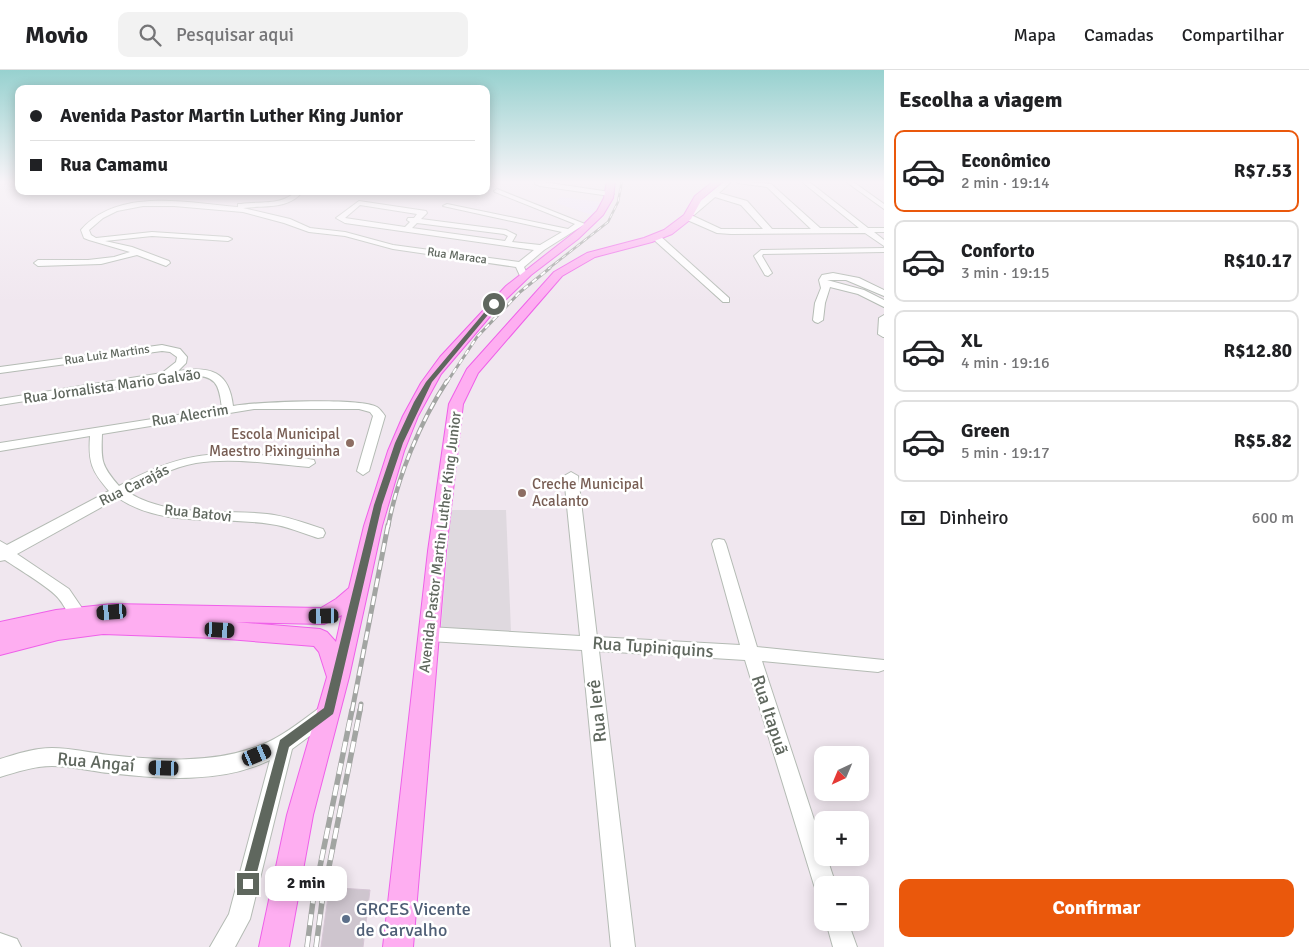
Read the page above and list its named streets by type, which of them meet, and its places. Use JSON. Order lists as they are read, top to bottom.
{
  "streets": {
    "main road": ["Avenida Pastor Martin Luther King Junior"],
    "street": [
      "Rua Maraca",
      "Rua Luiz Martins",
      "Rua Jornalista Mario Galvão",
      "Rua Alecrim",
      "Rua Carajás",
      "Rua Batovi",
      "Rua Tupiniquins",
      "Rua Ierê",
      "Rua Itapuã",
      "Rua Angaí"
    ]
  },
  "crossings": [
    ["Rua Luiz Martins", "Rua Jornalista Mario Galvão"],
    ["Rua Jornalista Mario Galvão", "Rua Alecrim"],
    ["Rua Alecrim", "Rua Batovi"],
    ["Rua Carajás", "Rua Batovi"],
    ["Avenida Pastor Martin Luther King Junior", "Rua Tupiniquins"],
    ["Rua Tupiniquins", "Rua Ierê"],
    ["Rua Tupiniquins", "Rua Itapuã"]
  ],
  "places": ["Escola Municipal Maestro Pixinguinha", "Creche Municipal Acalanto", "GRCES Vicente de Carvalho"],
  "north": "bottom left",
  "page": {
    "header": "Movio",
    "search": "Pesquisar aqui",
    "nav": ["Mapa", "Camadas", "Compartilhar"],
    "heading": "Escolha a viagem",
    "banner": ["Avenida Pastor Martin Luther King Junior", "Rua Camamu"],
    "list": [
      {
        "name": "Econômico",
        "note": "2 min · 19:14",
        "value": "R$7.53"
      },
      {
        "name": "Conforto",
        "note": "3 min · 19:15",
        "value": "R$10.17"
      },
      {
        "name": "XL",
        "note": "4 min · 19:16",
        "value": "R$12.80"
      },
      {
        "name": "Green",
        "note": "5 min · 19:17",
        "value": "R$5.82"
      }
    ],
    "pay": ["Dinheiro", "600 m"],
    "map_buttons": ["+", "−"],
    "bubble": "2 min",
    "buttons": "Confirmar"
  }
}
